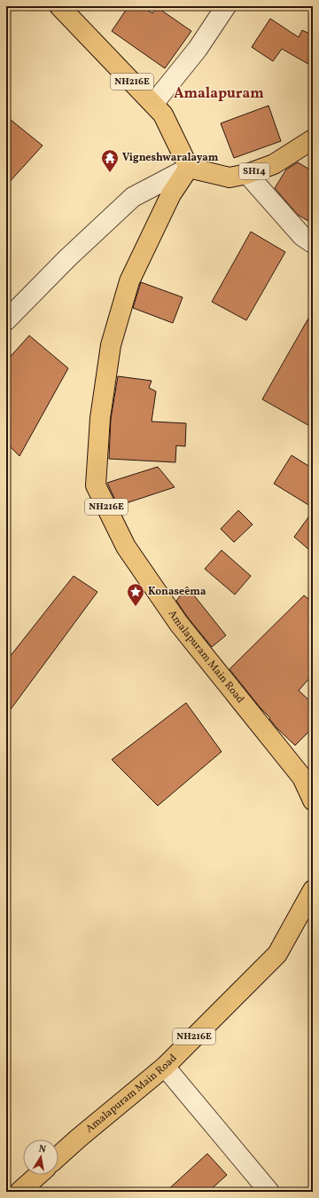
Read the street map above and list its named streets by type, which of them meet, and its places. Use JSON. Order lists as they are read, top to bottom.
{
  "streets": {
    "main road": ["NH216E", "SH14", "Amalapuram Main Road"]
  },
  "crossings": [
    ["NH216E", "SH14"],
    ["NH216E", "Amalapuram Main Road"],
    ["SH14", "Amalapuram Main Road"]
  ],
  "districts": ["Amalapuram"],
  "places": {
    "temple": ["Vigneshwaralayam"],
    "place": ["Konaseema"]
  },
  "north": "top"
}
